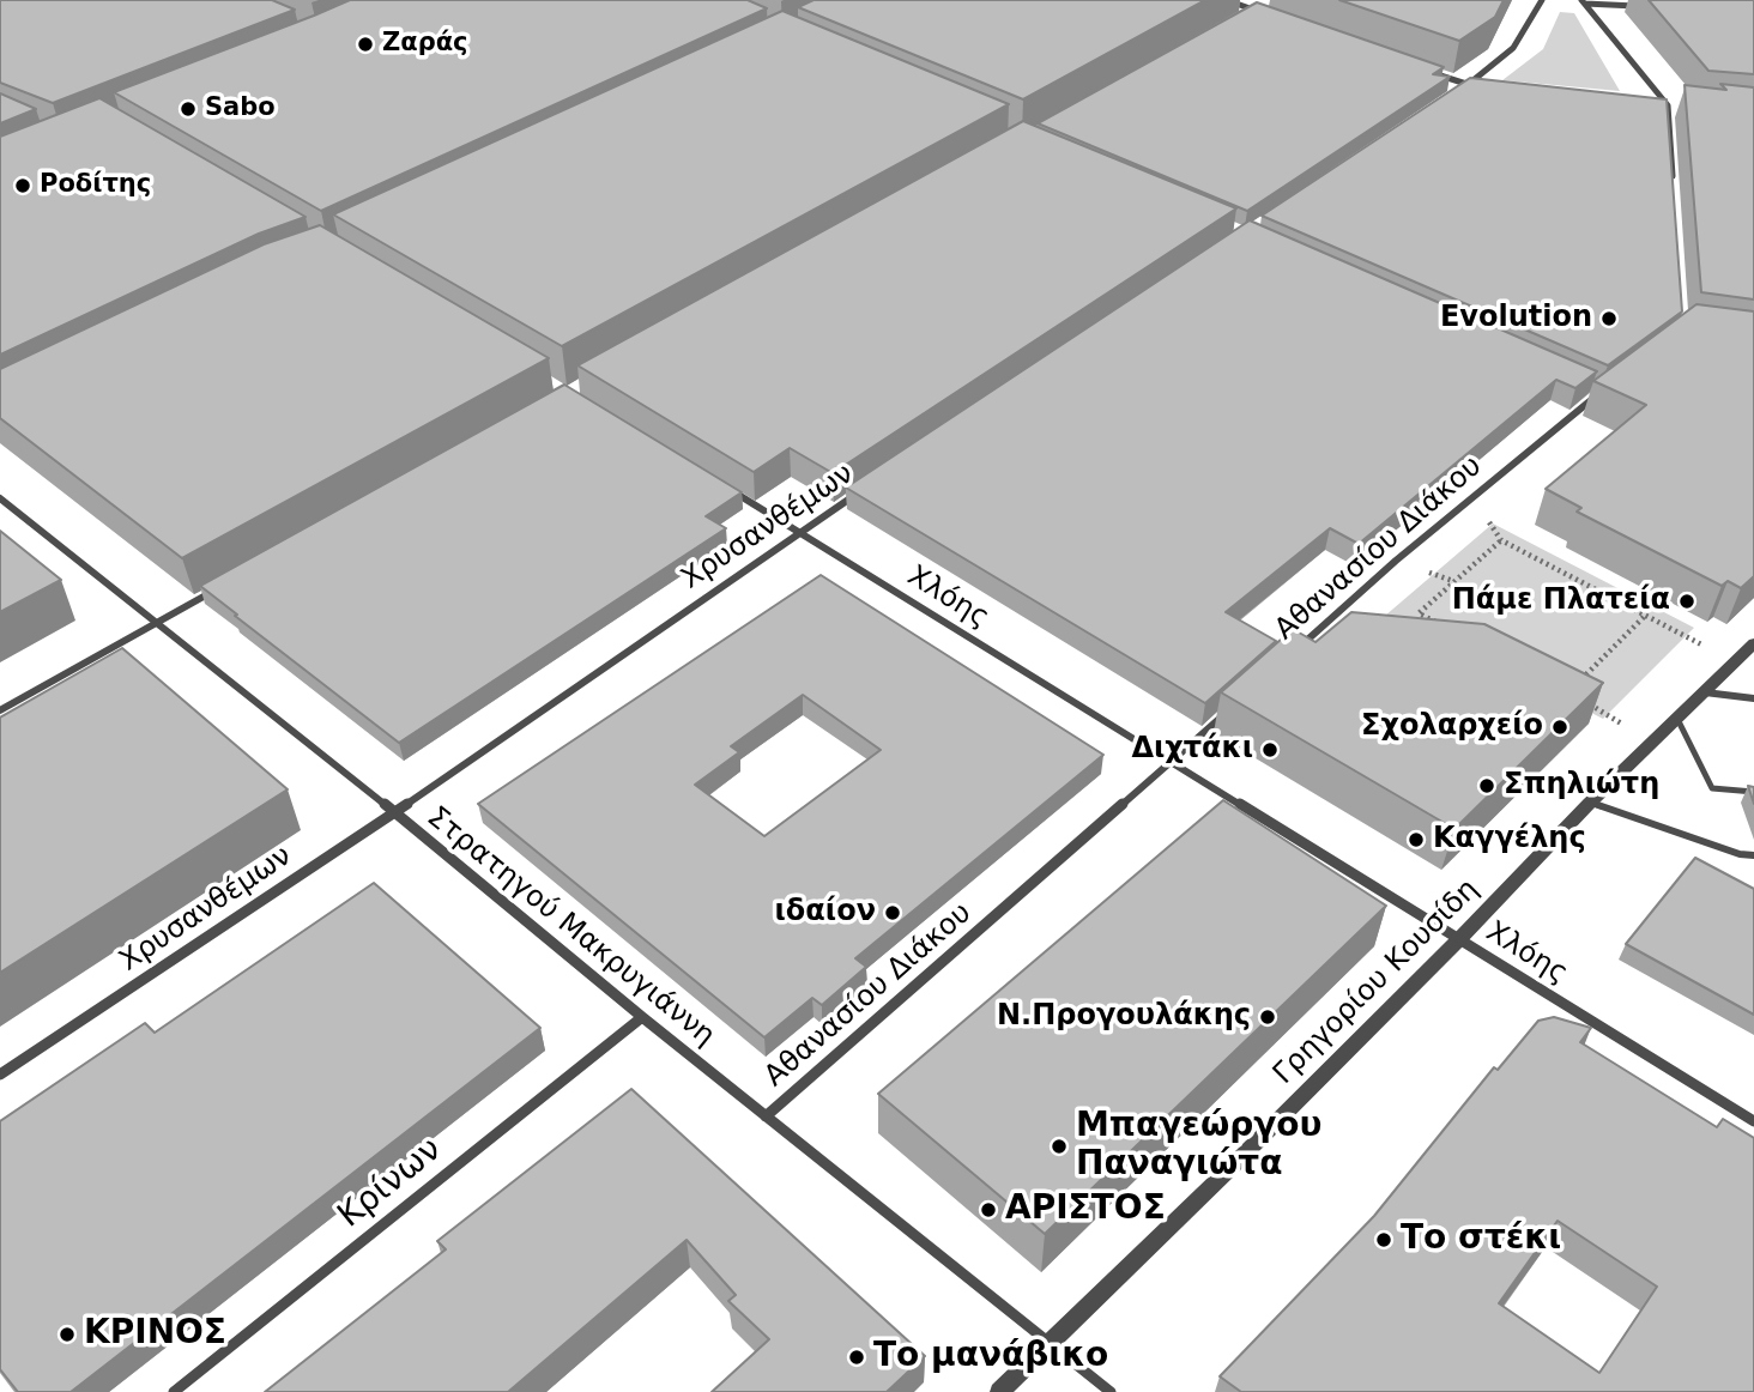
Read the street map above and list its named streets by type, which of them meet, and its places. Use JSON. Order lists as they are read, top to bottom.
{
  "streets": {
    "street": [
      "Χρυσανθέμων",
      "Αθανασίου Διάκου",
      "Χλόης",
      "Στρατηγού Μακρυγιάννη",
      "Γρηγορίου Κουσίδη",
      "Κρίνων"
    ]
  },
  "crossings": [
    ["Χρυσανθέμων", "Χλόης"],
    ["Χρυσανθέμων", "Στρατηγού Μακρυγιάννη"],
    ["Αθανασίου Διάκου", "Χλόης"],
    ["Αθανασίου Διάκου", "Στρατηγού Μακρυγιάννη"],
    ["Χλόης", "Γρηγορίου Κουσίδη"],
    ["Στρατηγού Μακρυγιάννη", "Γρηγορίου Κουσίδη"],
    ["Στρατηγού Μακρυγιάννη", "Κρίνων"]
  ],
  "places": [
    "Ζαράς",
    "Sabo",
    "Ροδίτης",
    "Evolution",
    "Πάμε Πλατεία",
    "Σχολαρχείο",
    "Διχτάκι",
    "Σπηλιώτη",
    "Καγγέλης",
    "ιδαίον",
    "Ν.Προγουλάκης",
    "Μπαγεώργου Παναγιώτα",
    "ΑΡΙΣΤΟΣ",
    "Το στέκι",
    "ΚΡΙΝΟΣ",
    "Το μανάβικο"
  ]
}
